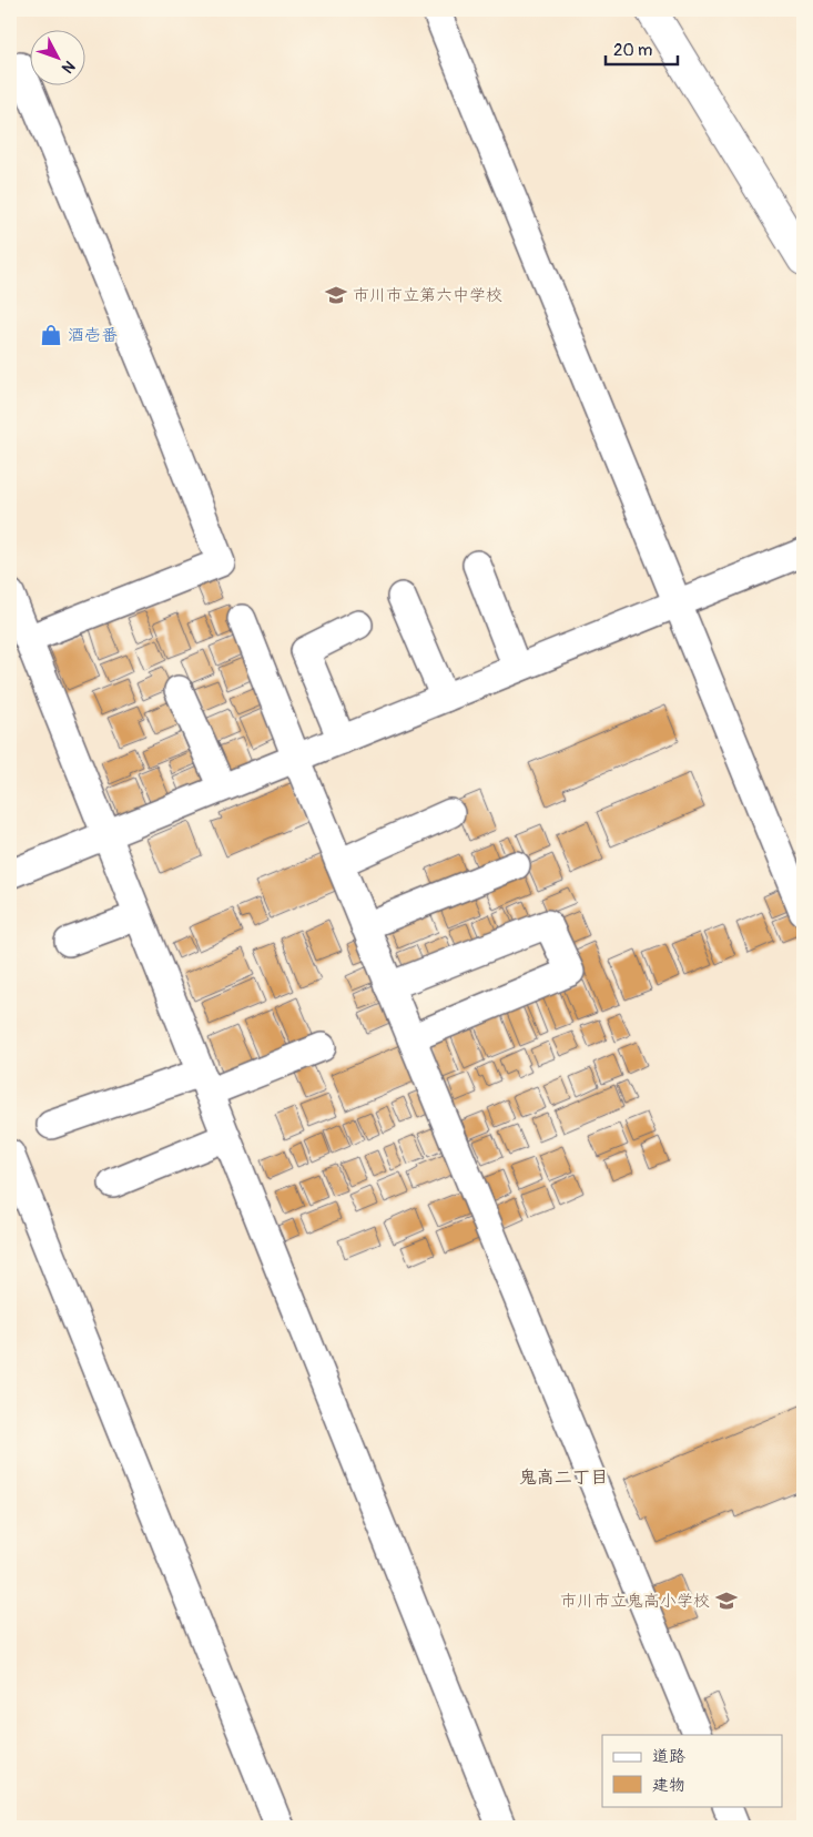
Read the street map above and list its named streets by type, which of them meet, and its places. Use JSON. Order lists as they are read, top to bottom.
{
  "districts": ["鬼高二丁目"],
  "places": {
    "school or university": ["市川市立第六中学校", "市川市立鬼高小学校"],
    "shop": ["酒壱番"]
  },
  "legend": ["道路", "建物"],
  "scale_bar": "20 m",
  "north": "bottom right"
}
